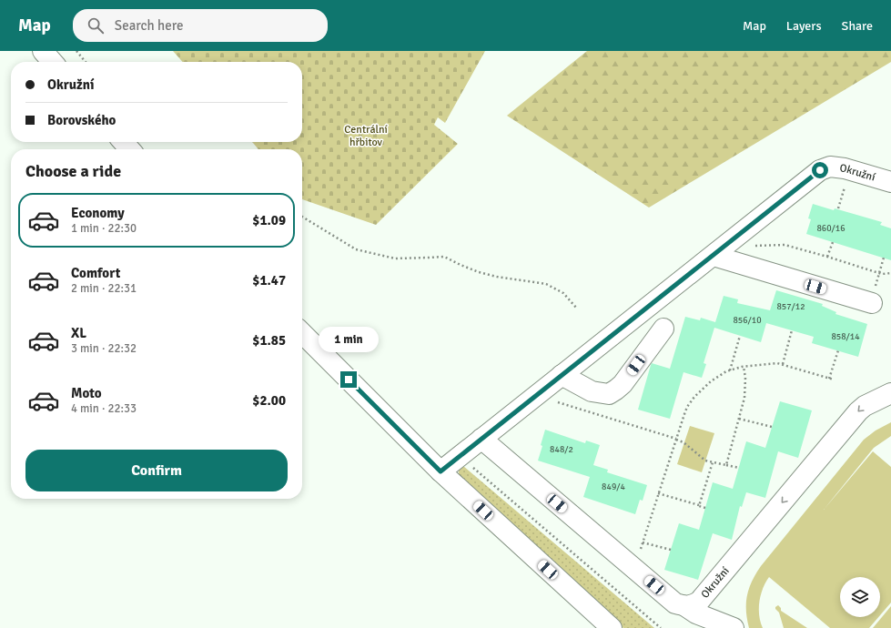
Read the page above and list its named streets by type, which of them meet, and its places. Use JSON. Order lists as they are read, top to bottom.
{
  "streets": {
    "street": ["Okružní"]
  },
  "parks": ["Centrální hřbitov"],
  "house_numbers": [
    "860/16",
    "857/12",
    "856/10",
    "858/14",
    "848/2",
    "849/4"
  ],
  "page": {
    "header": "Map",
    "search": "Search here",
    "nav": ["Map", "Layers", "Share"],
    "banner": ["Okružní", "Borovského"],
    "heading": "Choose a ride",
    "list": [
      {
        "name": "Economy",
        "note": "1 min · 22:30",
        "value": "$1.09"
      },
      {
        "name": "Comfort",
        "note": "2 min · 22:31",
        "value": "$1.47"
      },
      {
        "name": "XL",
        "note": "3 min · 22:32",
        "value": "$1.85"
      },
      {
        "name": "Moto",
        "note": "4 min · 22:33",
        "value": "$2.00"
      }
    ],
    "bubble": "1 min",
    "buttons": "Confirm"
  }
}
